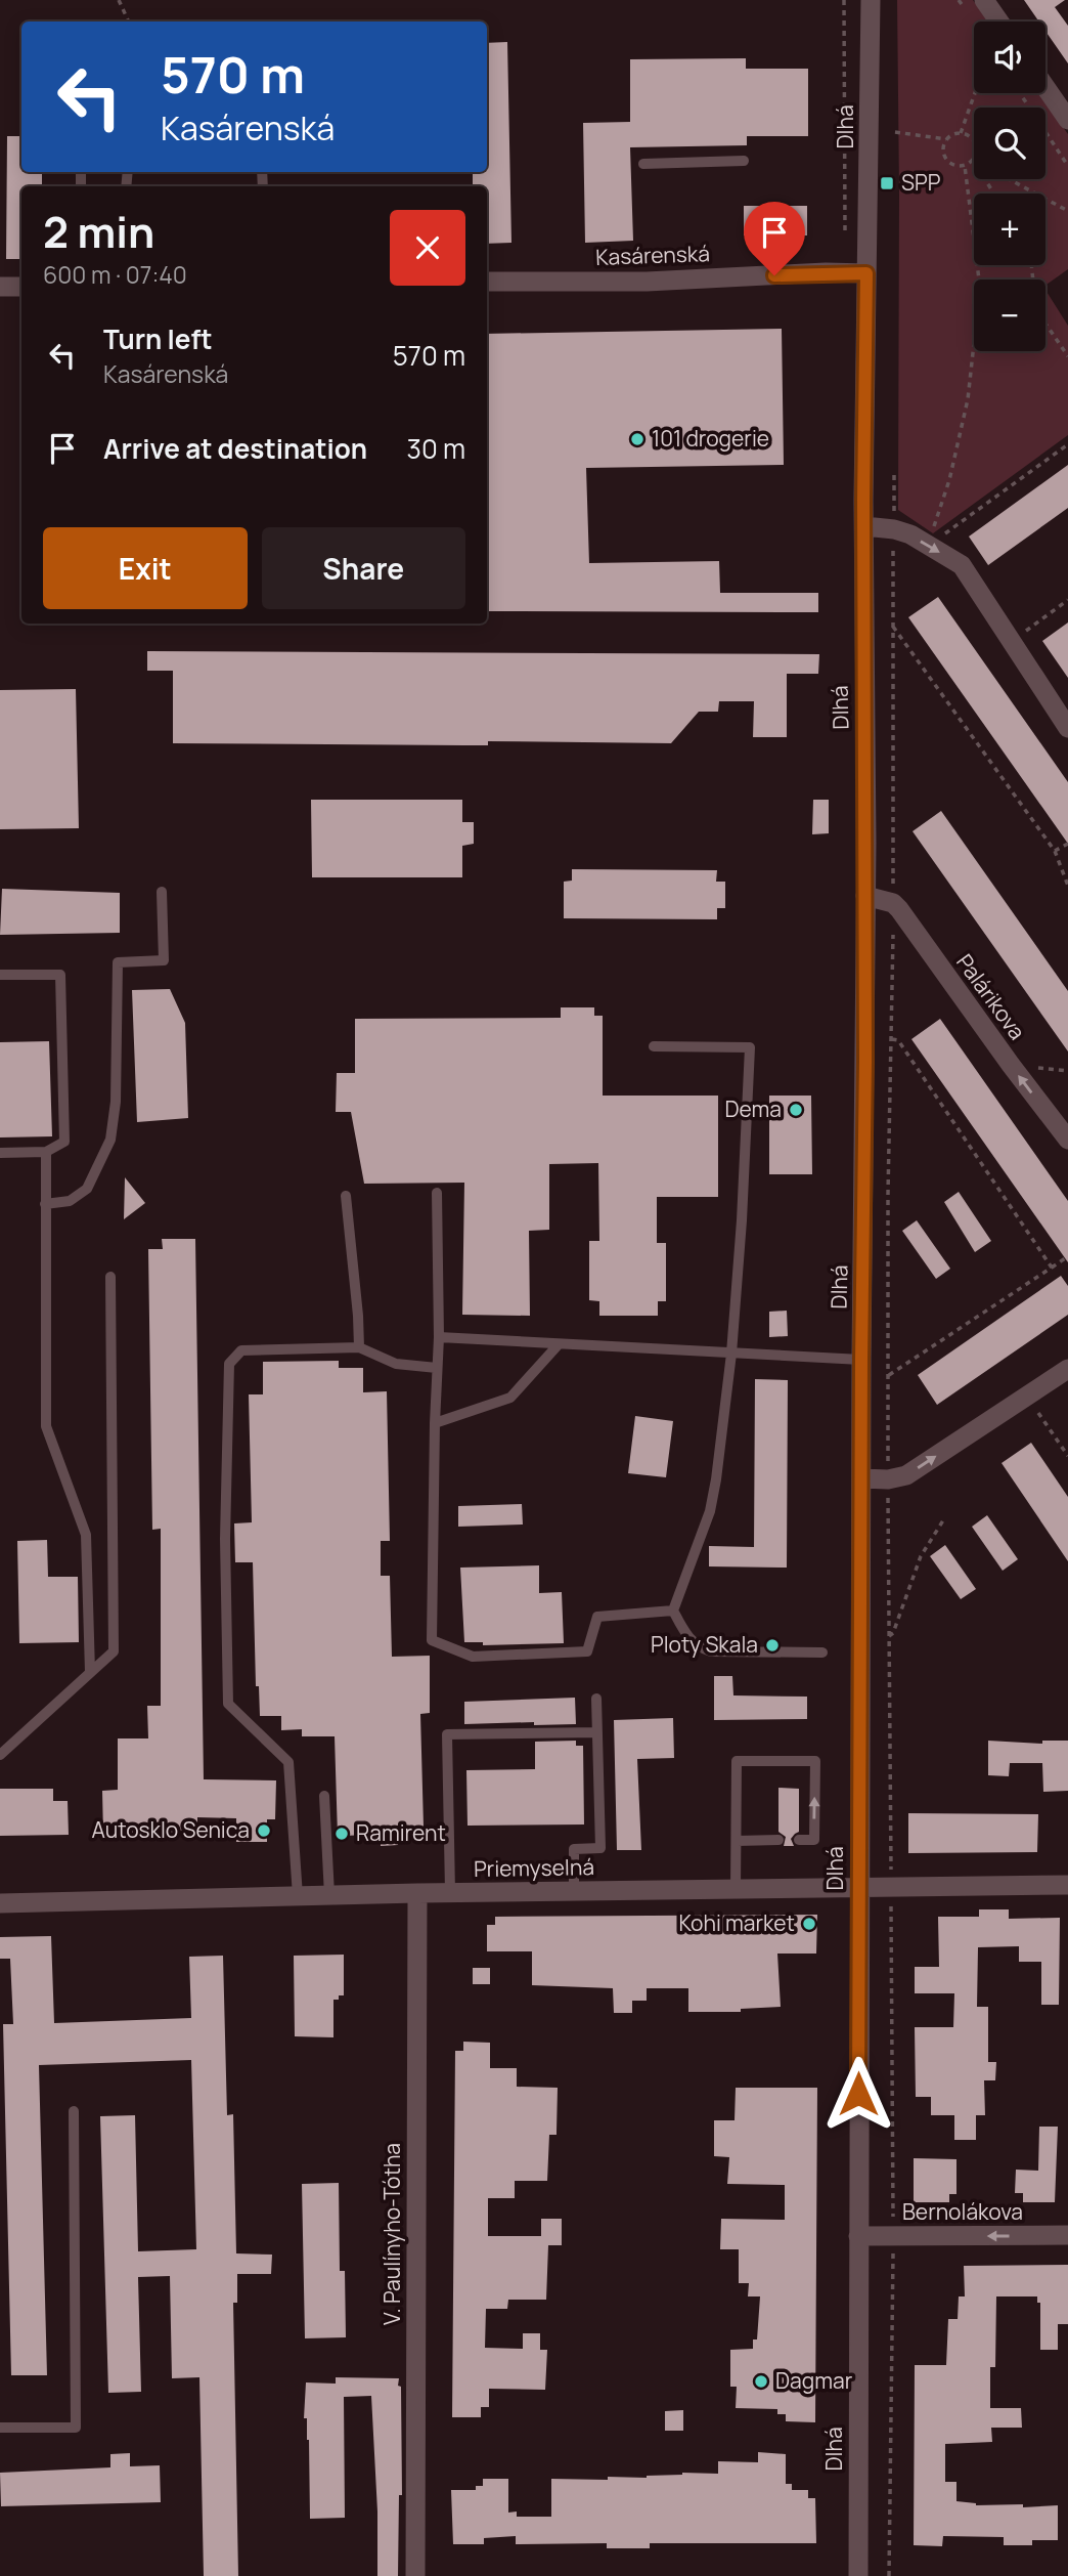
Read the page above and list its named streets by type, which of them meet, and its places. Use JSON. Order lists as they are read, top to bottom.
{
  "streets": {
    "street": [
      "Dlhá",
      "Kasárenská",
      "Palárikova",
      "Priemyselná",
      "Bernolákova",
      "V. Paulínyho-Tótha"
    ]
  },
  "crossings": [
    ["Dlhá", "Kasárenská"],
    ["Dlhá", "Priemyselná"],
    ["Dlhá", "Bernolákova"],
    ["Priemyselná", "V. Paulínyho-Tótha"]
  ],
  "one_way": ["Palárikova", "Bernolákova"],
  "places": {
    "transit": ["SPP"],
    "other": [
      "101 drogerie",
      "Dema",
      "Ploty Skala",
      "Autosklo Senica",
      "Ramirent",
      "Kohi market",
      "Dagmar"
    ]
  },
  "page": {
    "map_buttons": ["+", "−"],
    "turn": ["570 m", "Kasárenská"],
    "heading": ["2 min", "600 m · 07:40"],
    "list": [
      {
        "name": "Turn left",
        "note": "Kasárenská",
        "value": "570 m"
      },
      {
        "name": "Arrive at destination",
        "value": "30 m"
      }
    ],
    "buttons": ["Exit", "Share"]
  }
}
